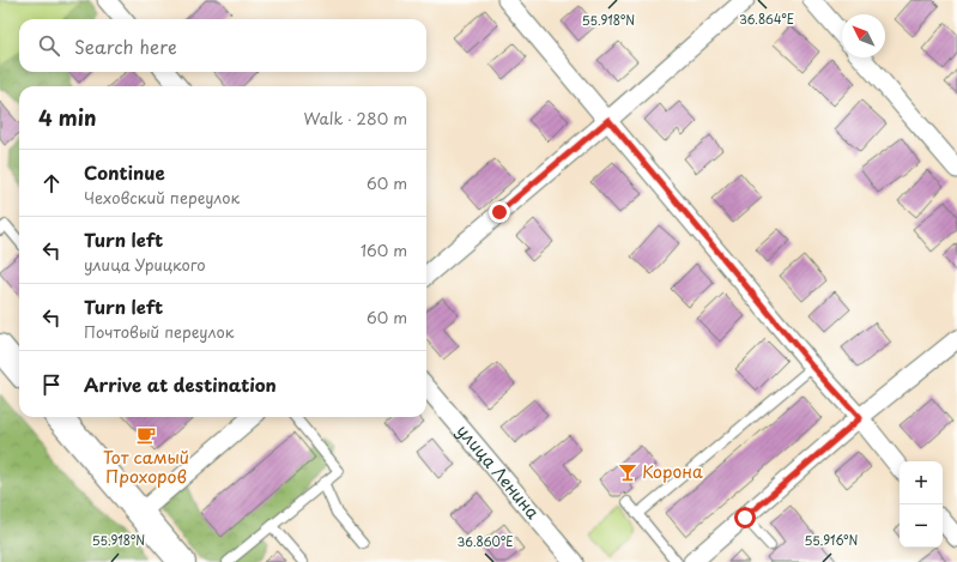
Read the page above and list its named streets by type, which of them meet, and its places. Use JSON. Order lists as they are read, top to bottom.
{
  "streets": {
    "street": ["улица Ленина"]
  },
  "places": {
    "cafe": ["Тот самый Прохоров"],
    "bar": ["Корона"]
  },
  "north": "top left",
  "page": {
    "search": "Search here",
    "heading": ["4 min", "Walk · 280 m"],
    "list": [
      ["Continue", "Чеховский переулок", "60 m"],
      ["Turn left", "улица Урицкого", "160 m"],
      ["Turn left", "Почтовый переулок", "60 m"],
      "Arrive at destination"
    ],
    "map_buttons": ["+", "−"]
  },
  "coordinates": [
    "36.864°E",
    "55.918°N",
    "55.916°N",
    "36.860°E"
  ]
}
